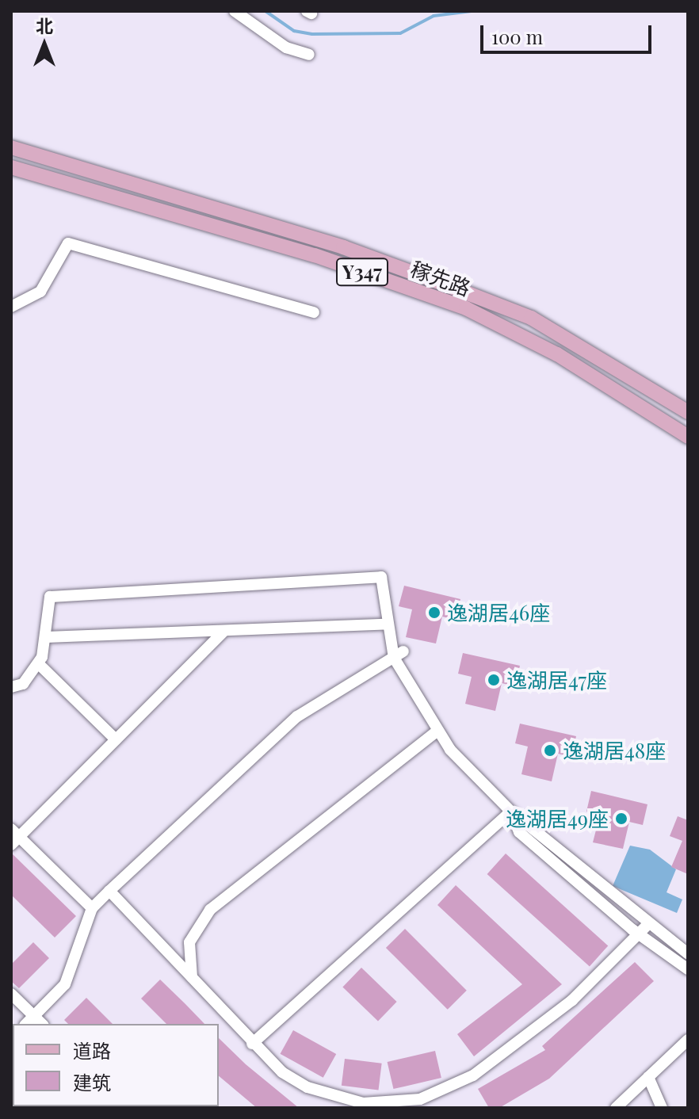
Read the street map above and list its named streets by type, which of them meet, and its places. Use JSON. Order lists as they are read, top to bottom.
{
  "streets": {
    "main road": ["Y347", "稼先路"]
  },
  "places": [
    "逸湖居46座",
    "逸湖居47座",
    "逸湖居48座",
    "逸湖居49座"
  ],
  "legend": ["道路", "建筑"],
  "scale_bar": "100 m",
  "north": "top"
}
